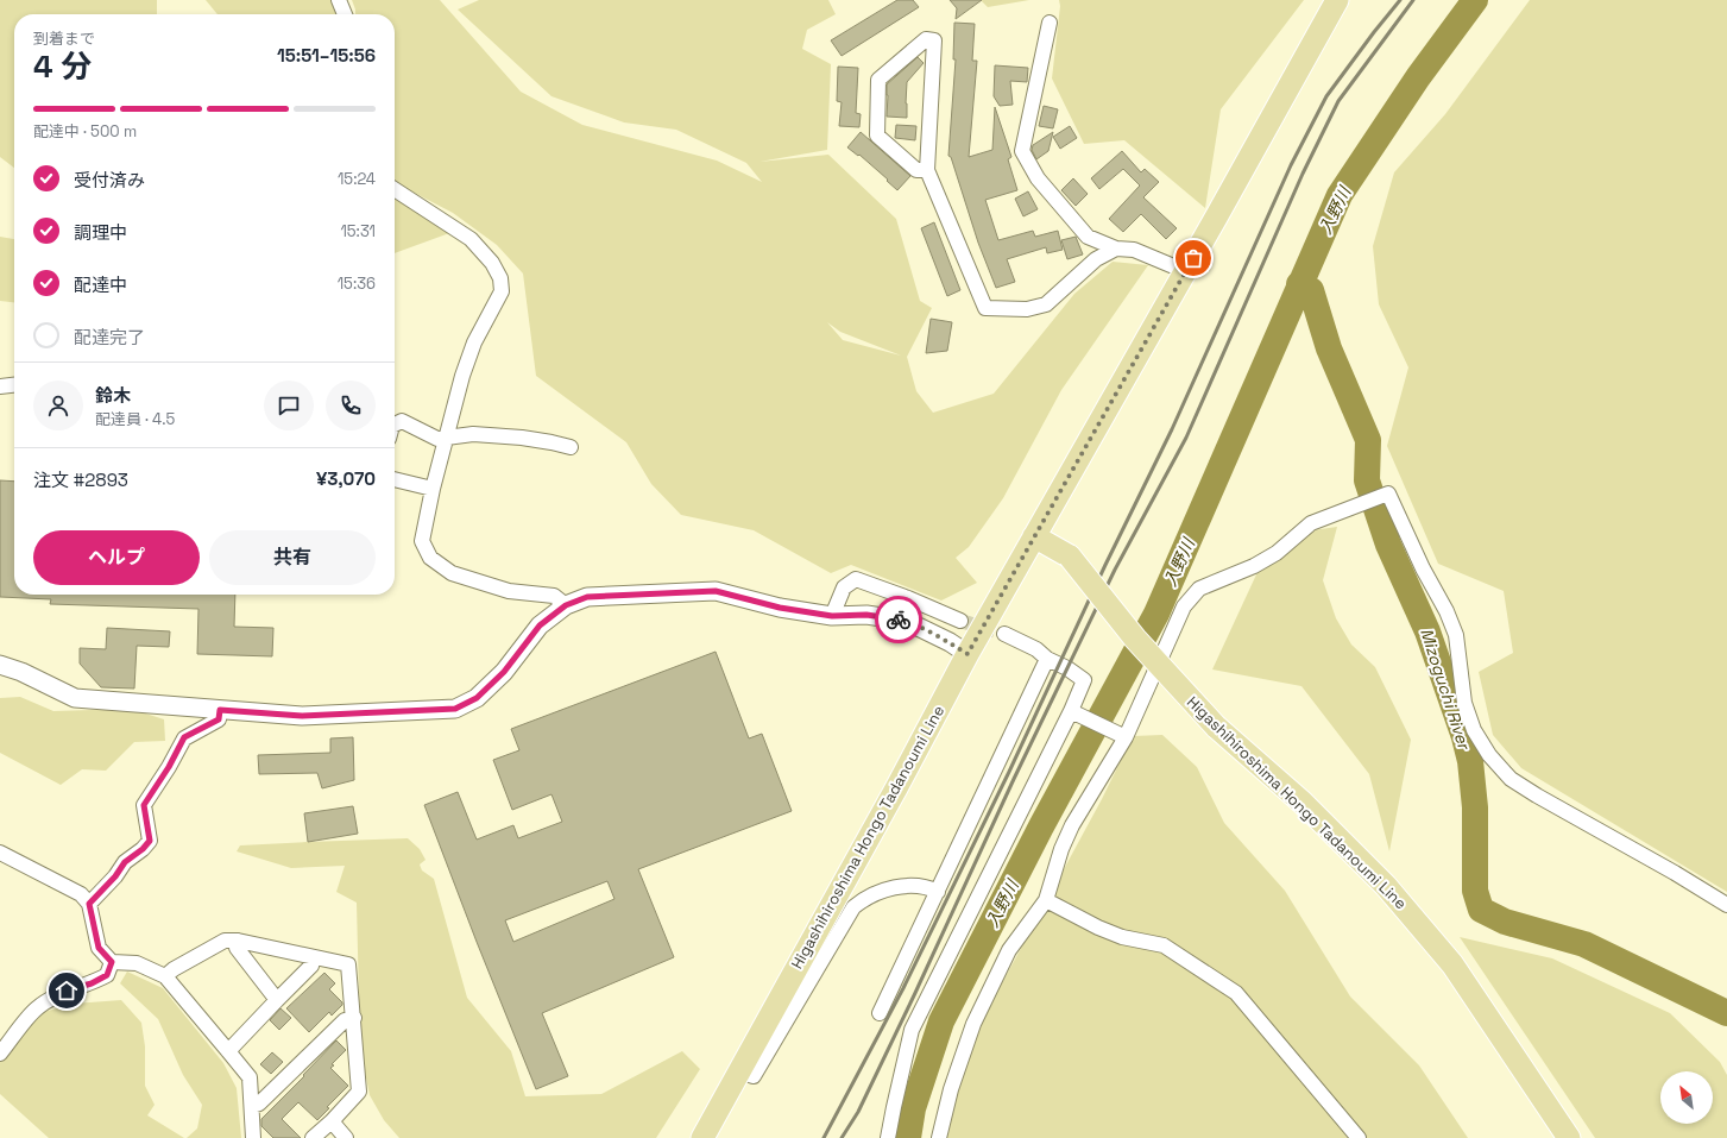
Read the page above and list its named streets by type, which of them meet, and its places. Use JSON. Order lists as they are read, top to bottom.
{
  "streets": {
    "main road": ["Higashihiroshima Hongo Tadanoumi Line"]
  },
  "water": ["入野川", "Mizoguchi River"],
  "north": "top left",
  "page": {
    "heading": ["4 分", "到着まで", "15:51–15:56"],
    "panel": [
      "鈴木",
      "配達員 · 4.5",
      "注文 #2893",
      "¥3,070"
    ],
    "bar": "配達中 · 500 m",
    "list": [
      ["受付済み", "15:24"],
      ["調理中", "15:31"],
      ["配達中", "15:36"],
      "配達完了"
    ],
    "buttons": ["ヘルプ", "共有"]
  }
}
